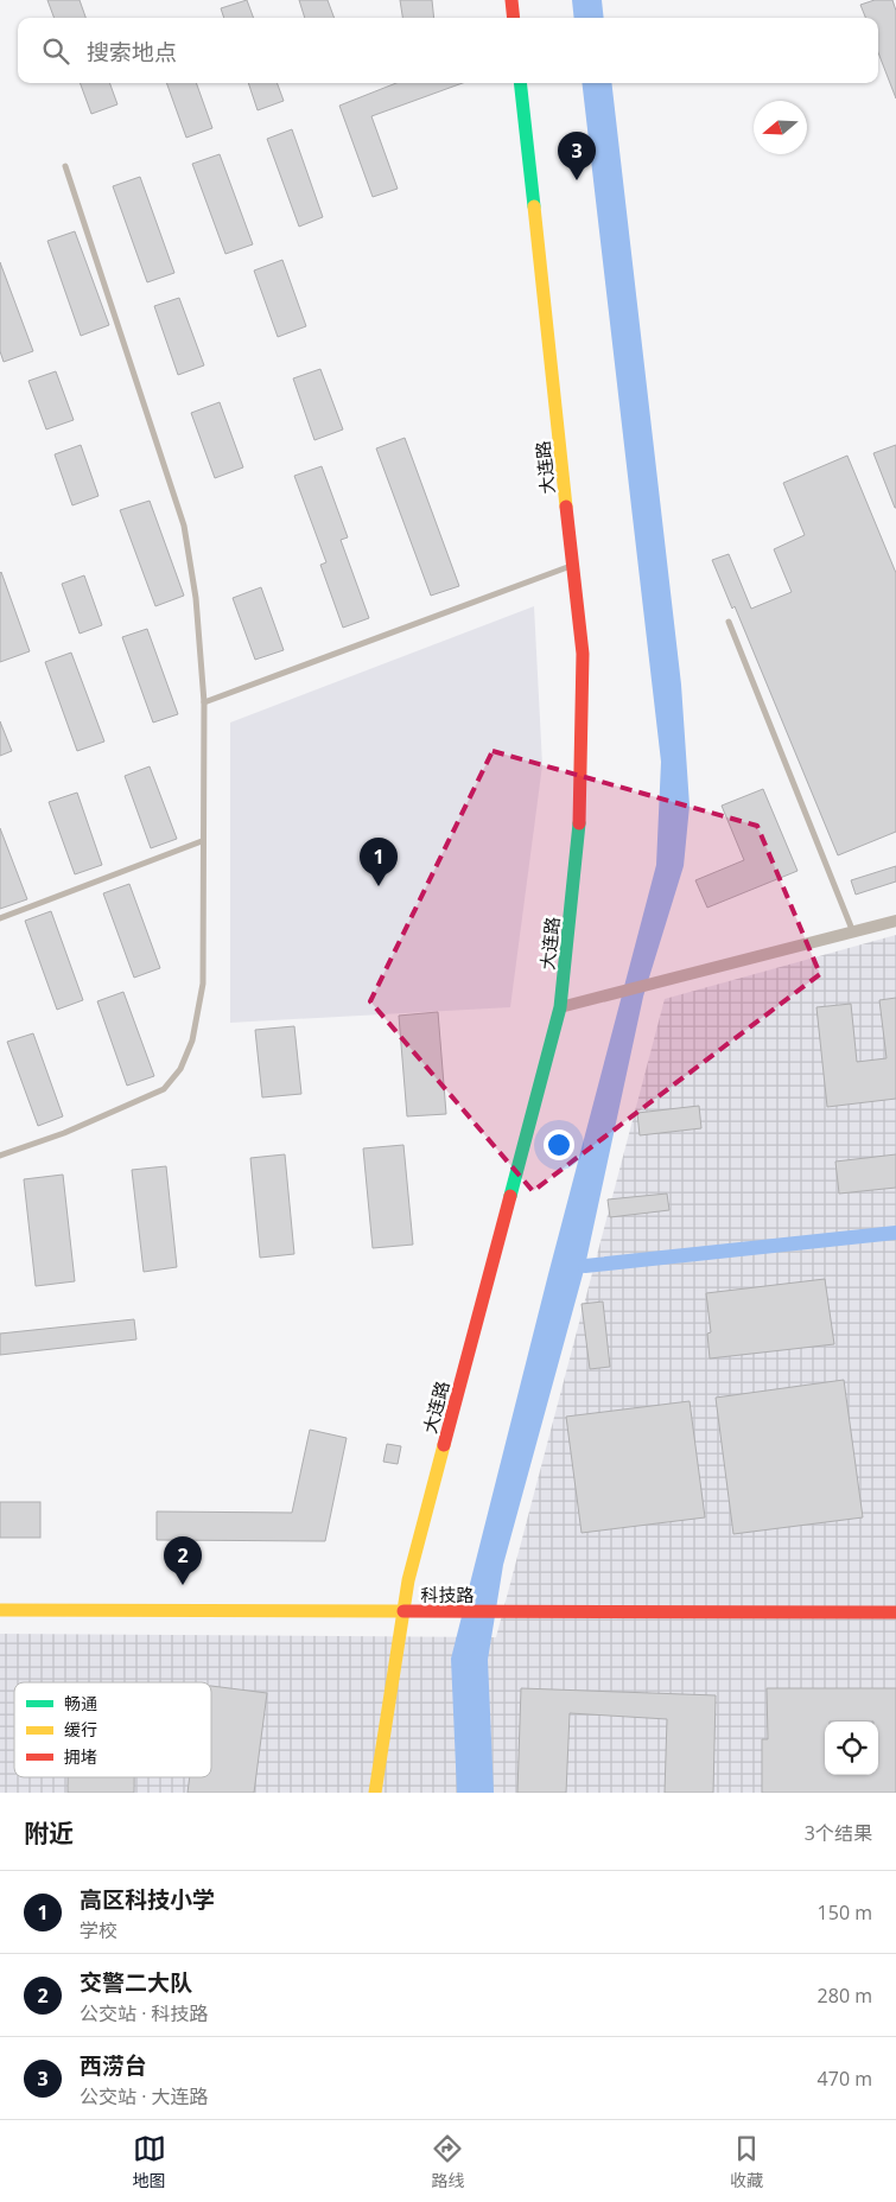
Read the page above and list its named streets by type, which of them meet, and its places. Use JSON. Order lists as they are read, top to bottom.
{
  "streets": {
    "main road": ["大连路", "科技路"]
  },
  "crossings": [
    ["大连路", "科技路"]
  ],
  "legend": ["畅通", "缓行", "拥堵"],
  "north": "left",
  "page": {
    "search": "搜索地点",
    "pins": ["3", "1", "2"],
    "heading": ["附近", "3个结果"],
    "list": [
      {
        "mark": "1",
        "name": "高区科技小学",
        "note": "学校",
        "value": "150 m"
      },
      {
        "mark": "2",
        "name": "交警二大队",
        "note": "公交站 · 科技路",
        "value": "280 m"
      },
      {
        "mark": "3",
        "name": "西涝台",
        "note": "公交站 · 大连路",
        "value": "470 m"
      }
    ],
    "nav": ["地图", "路线", "收藏"]
  }
}
